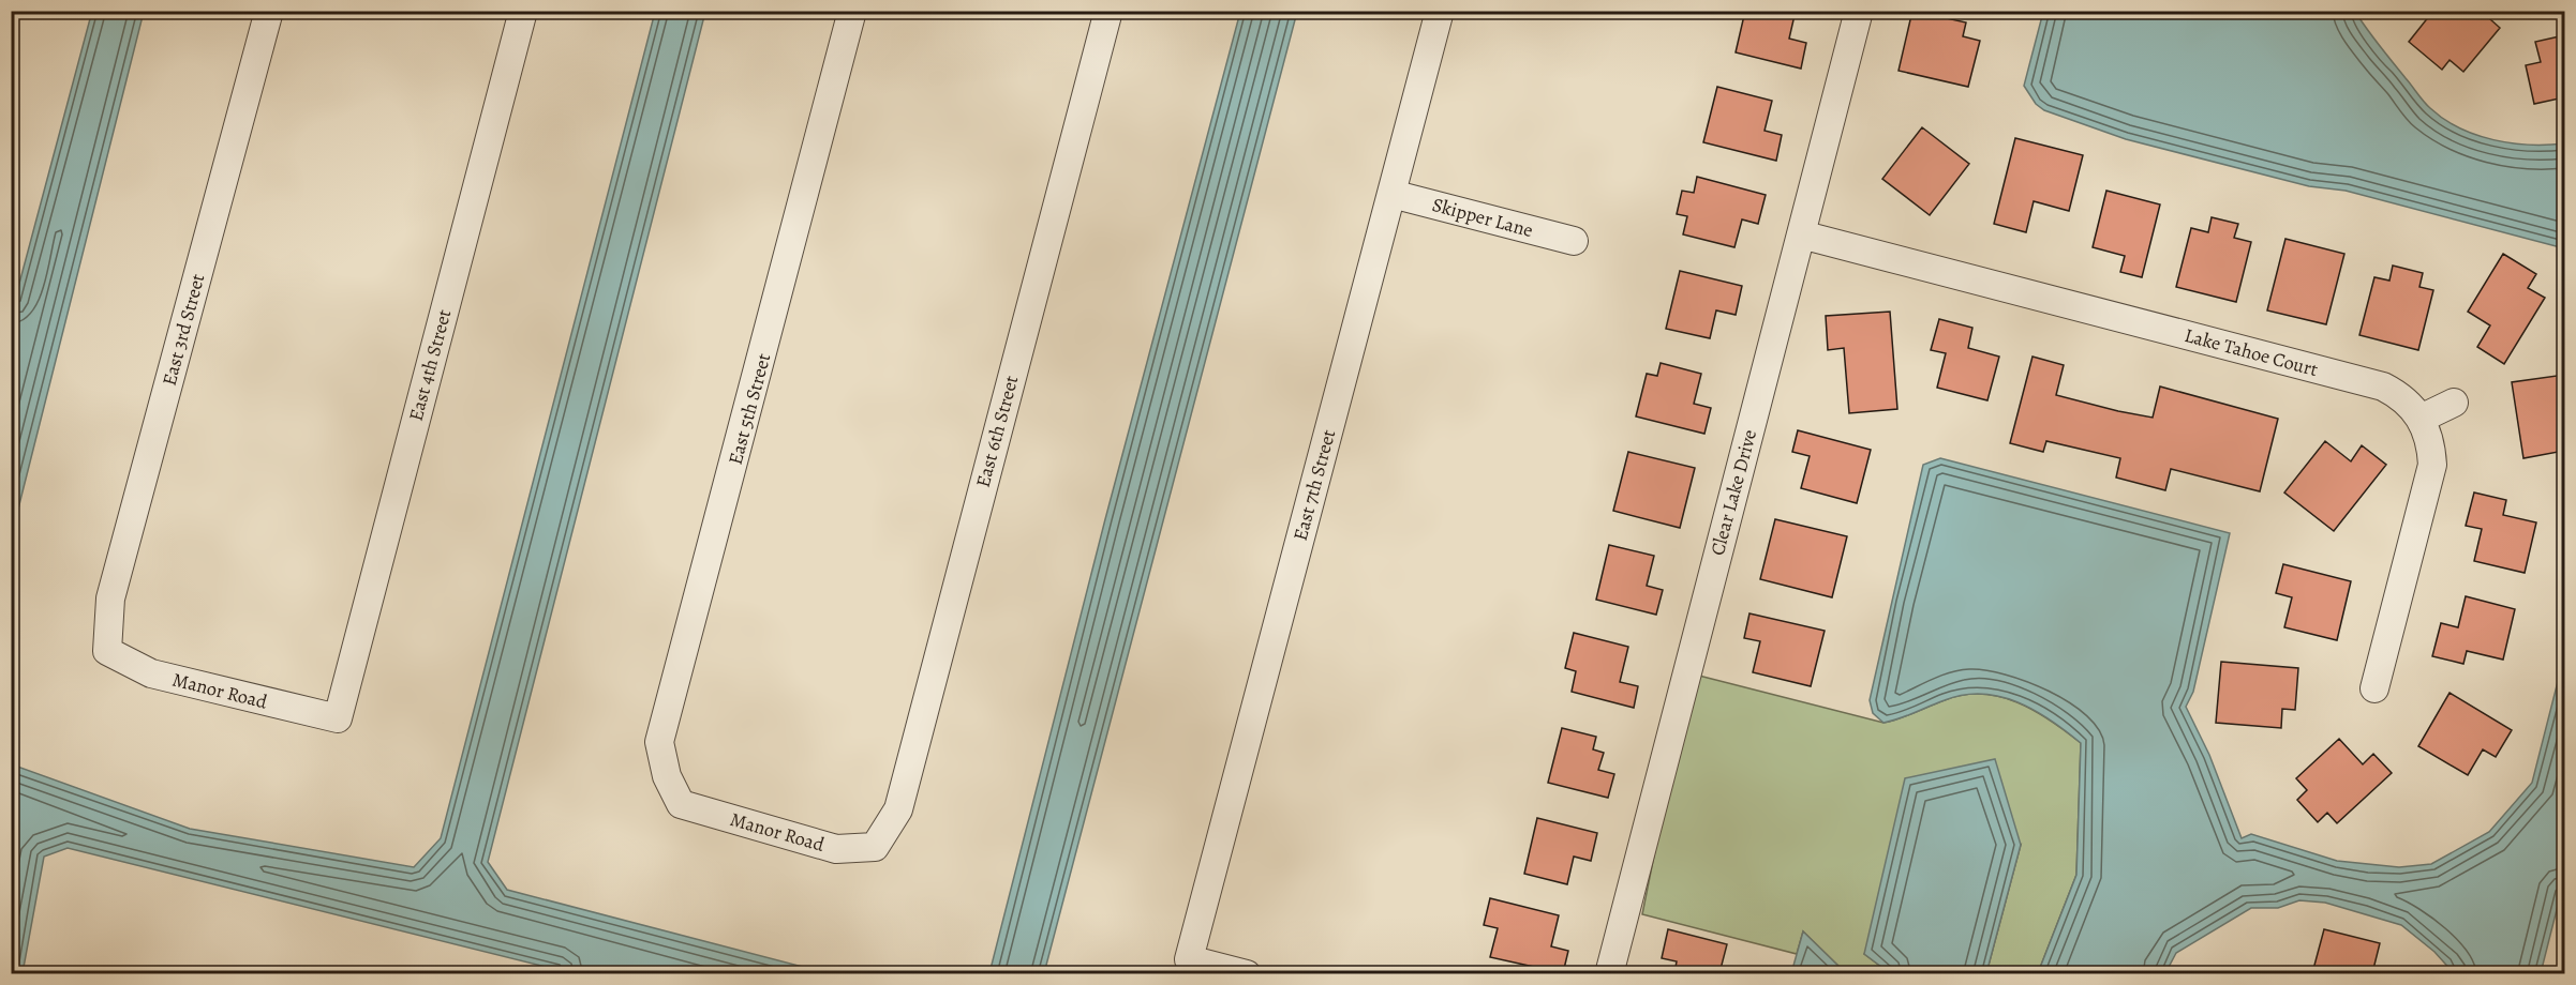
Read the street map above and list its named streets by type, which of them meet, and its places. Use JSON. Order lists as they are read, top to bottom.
{
  "streets": {
    "street": [
      "Skipper Lane",
      "East 3rd Street",
      "Lake Tahoe Court",
      "East 4th Street",
      "East 5th Street",
      "East 6th Street",
      "East 7th Street",
      "Clear Lake Drive",
      "Manor Road"
    ]
  },
  "crossings": [
    ["Skipper Lane", "East 7th Street"],
    ["East 3rd Street", "Manor Road"],
    ["Lake Tahoe Court", "Clear Lake Drive"],
    ["East 4th Street", "Manor Road"],
    ["East 5th Street", "Manor Road"],
    ["East 6th Street", "Manor Road"]
  ]
}
